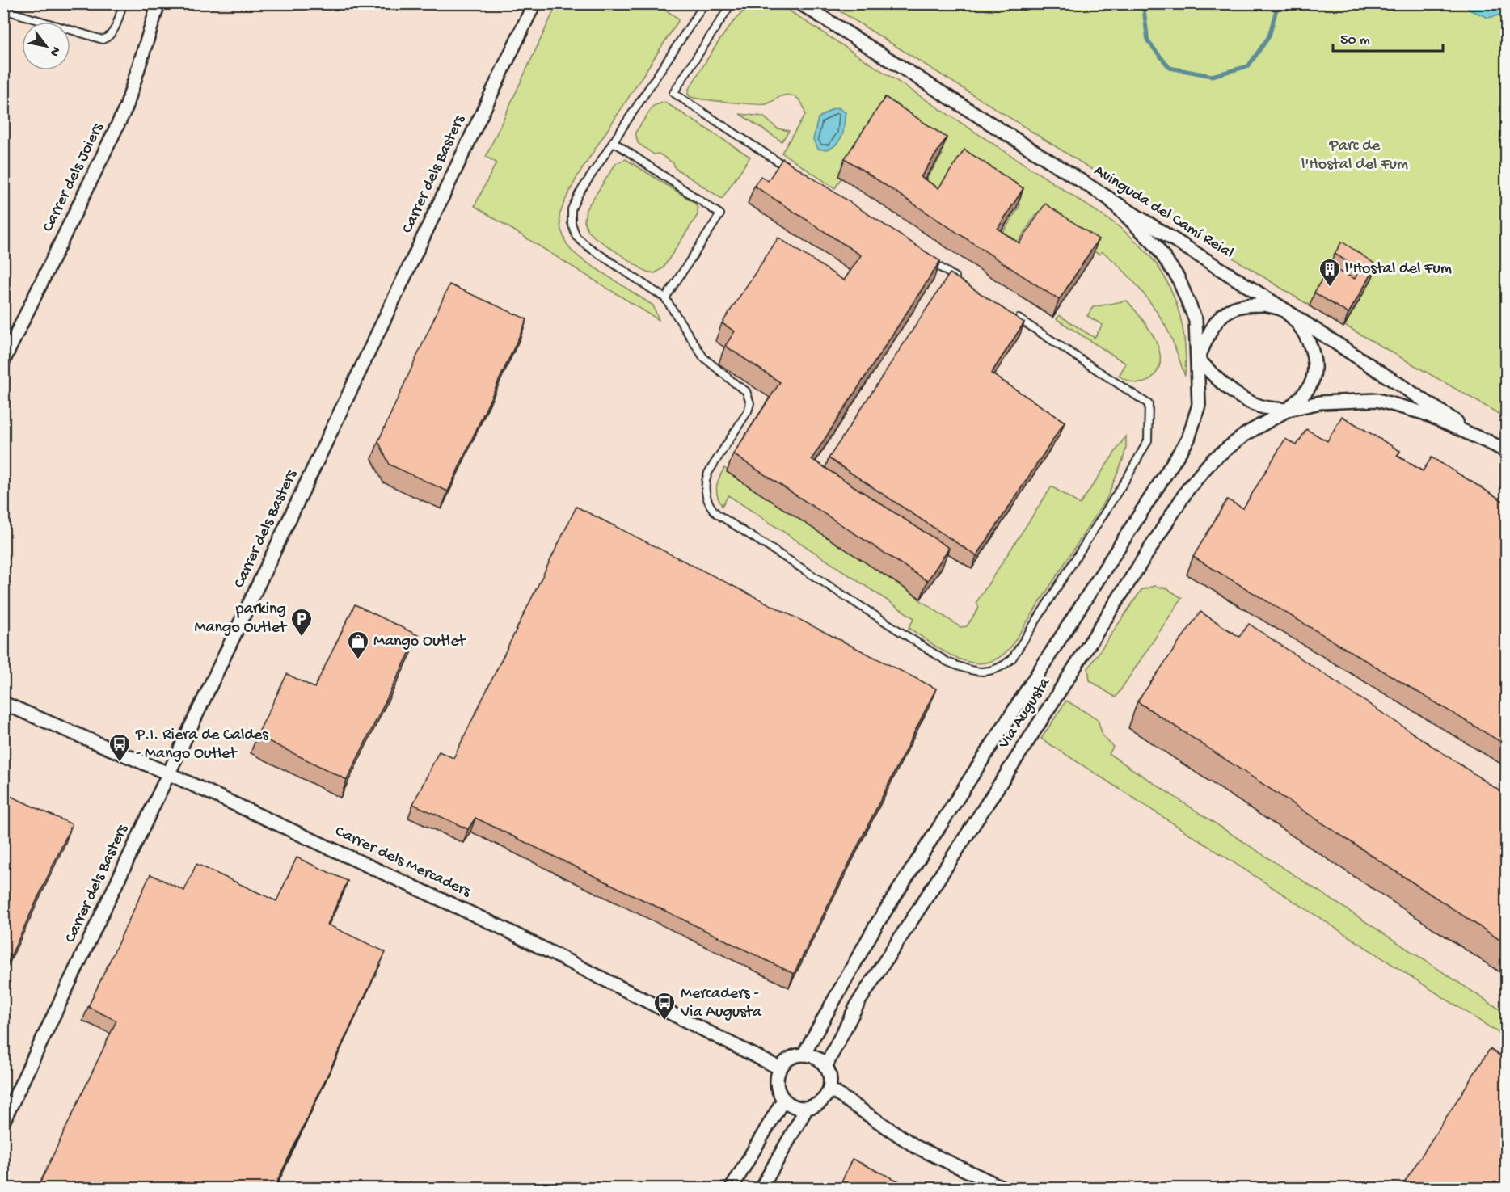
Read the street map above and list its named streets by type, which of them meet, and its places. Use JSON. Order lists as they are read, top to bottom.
{
  "streets": {
    "street": [
      "Carrer dels Basters",
      "Carrer dels Joiers",
      "Avinguda del Camí Reial",
      "Via Augusta",
      "Carrer dels Mercaders"
    ]
  },
  "crossings": [
    ["Carrer dels Basters", "Carrer dels Mercaders"],
    ["Avinguda del Camí Reial", "Via Augusta"],
    ["Via Augusta", "Carrer dels Mercaders"]
  ],
  "parks": ["Parc de l'Hostal del Fum"],
  "places": {
    "building": ["l'Hostal del Fum"],
    "parking": ["parking Mango Outlet"],
    "shop": ["Mango Outlet"],
    "bus stop": ["P.I. Riera de Caldes - Mango Outlet", "Mercaders - Via Augusta"]
  },
  "scale_bar": "50 m",
  "north": "bottom right"
}
